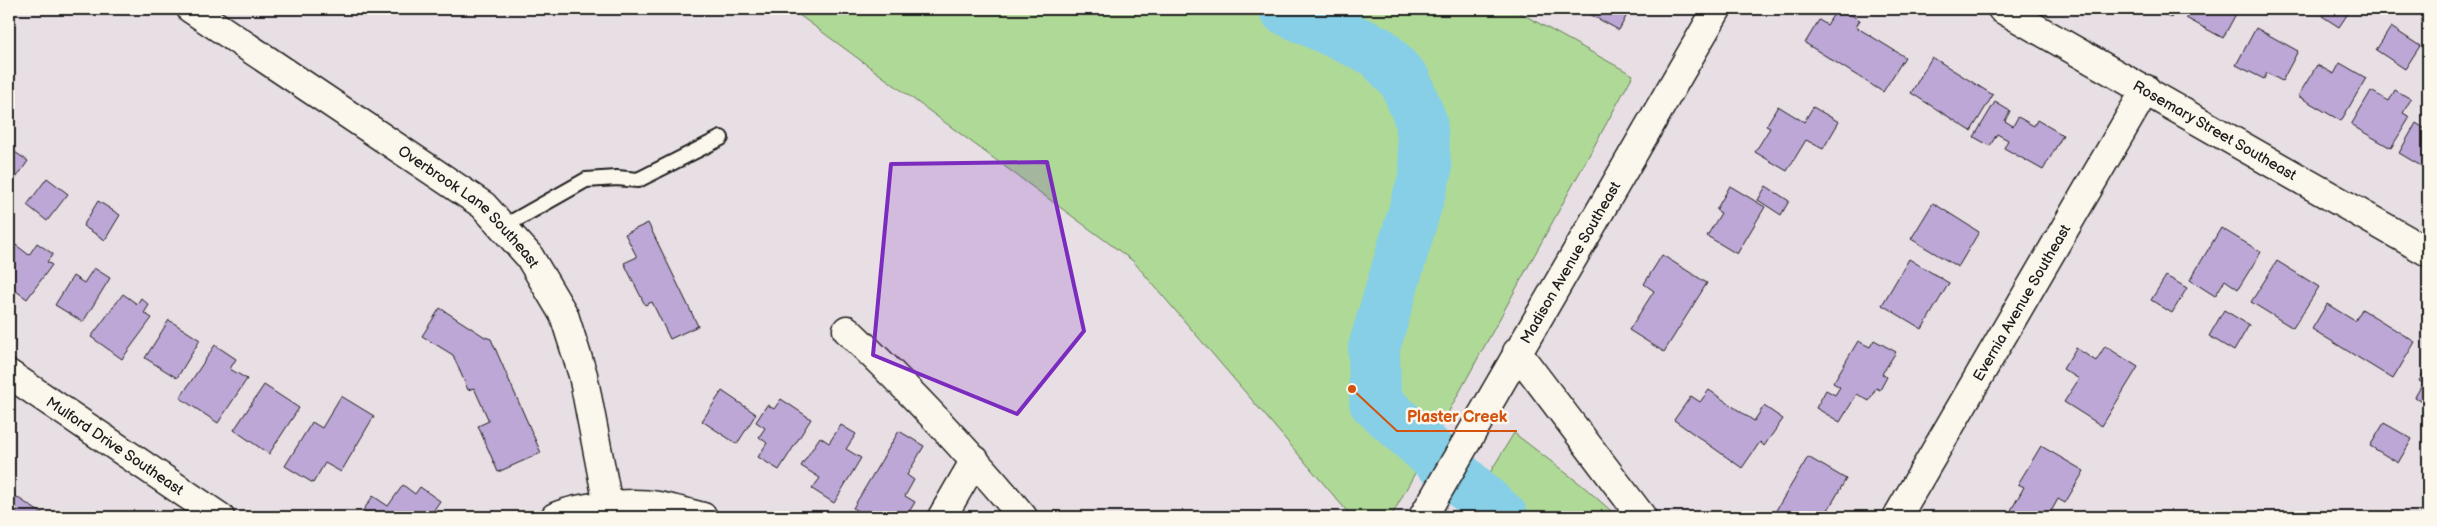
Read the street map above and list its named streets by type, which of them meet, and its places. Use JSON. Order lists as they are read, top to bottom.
{
  "streets": {
    "street": [
      "Rosemary Street Southeast",
      "Overbrook Lane Southeast",
      "Madison Avenue Southeast",
      "Evernia Avenue Southeast",
      "Mulford Drive Southeast"
    ]
  },
  "crossings": [
    ["Rosemary Street Southeast", "Evernia Avenue Southeast"]
  ],
  "places": ["Plaster Creek"]
}
